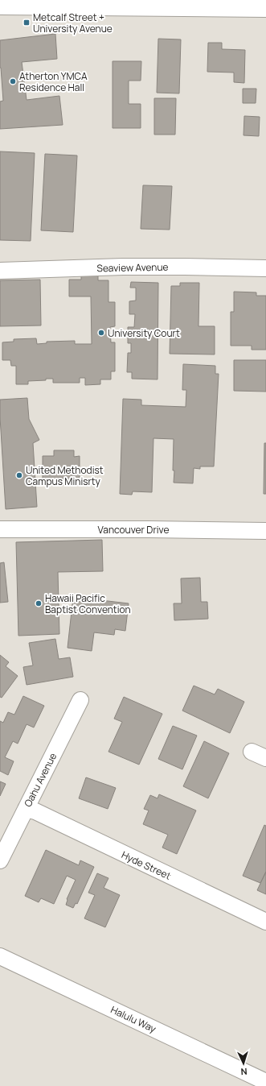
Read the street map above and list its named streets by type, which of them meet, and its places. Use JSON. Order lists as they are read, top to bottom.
{
  "streets": {
    "street": [
      "Seaview Avenue",
      "Vancouver Drive",
      "Oahu Avenue",
      "Hyde Street",
      "Halulu Way"
    ]
  },
  "crossings": [
    ["Oahu Avenue", "Hyde Street"]
  ],
  "places": {
    "transit": ["Metcalf Street + University Avenue"],
    "other": [
      "Atherton YMCA Residence Hall",
      "University Court",
      "United Methodist Campus Minisrty",
      "Hawaii Pacific Baptist Convention"
    ]
  },
  "north": "bottom"
}
